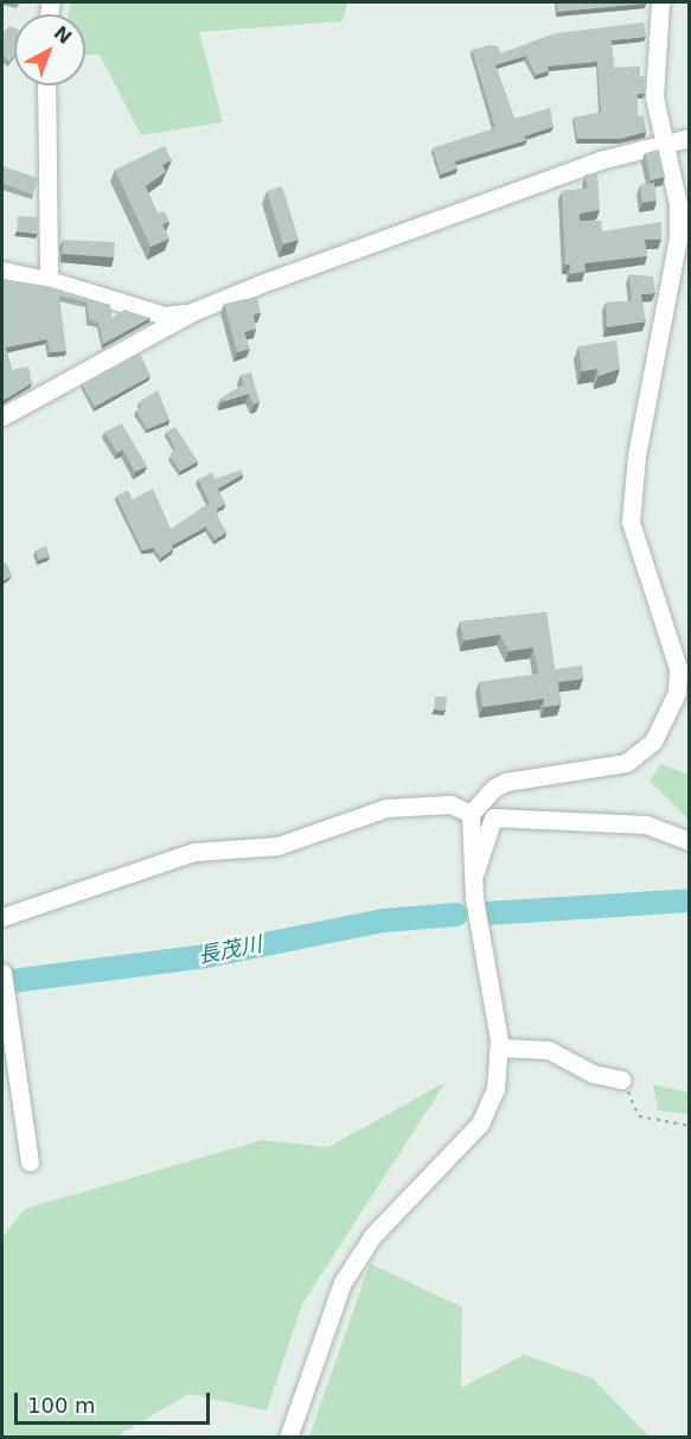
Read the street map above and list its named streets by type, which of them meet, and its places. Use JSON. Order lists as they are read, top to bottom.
{
  "water": ["長茂川"],
  "scale_bar": "100 m",
  "north": "top right"
}
